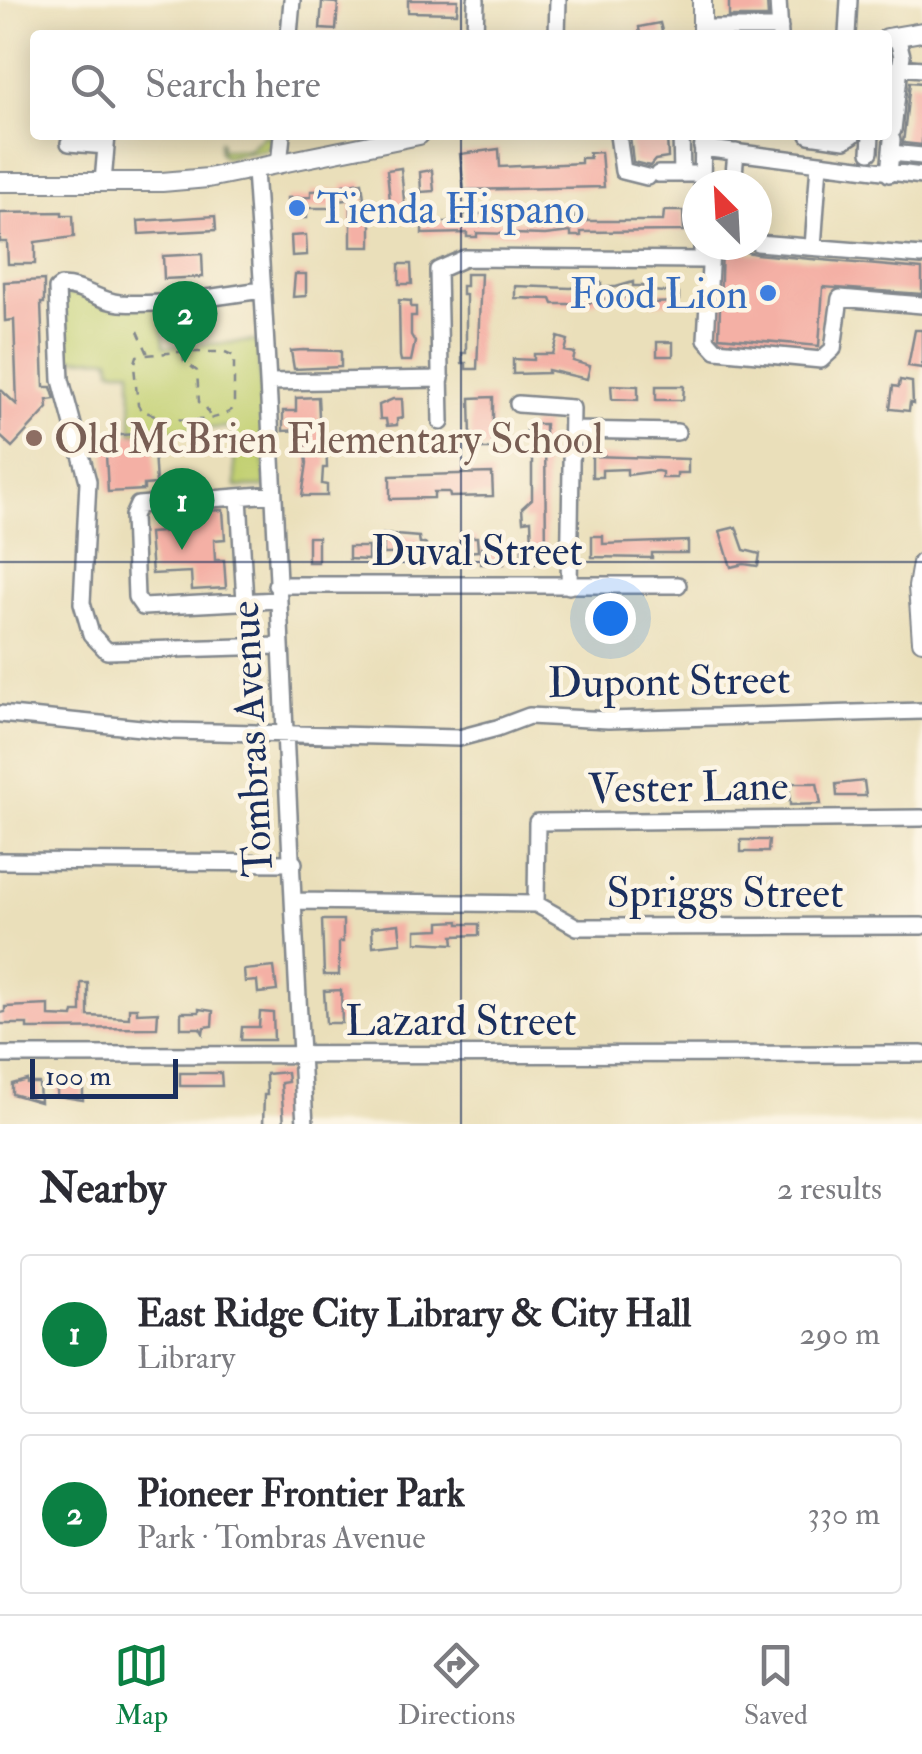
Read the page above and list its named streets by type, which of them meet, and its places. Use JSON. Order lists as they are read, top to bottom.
{
  "streets": {
    "street": [
      "Duval Street",
      "Dupont Street",
      "Tombras Avenue",
      "Vester Lane",
      "Spriggs Street",
      "Lazard Street"
    ]
  },
  "crossings": [
    ["Duval Street", "Tombras Avenue"],
    ["Dupont Street", "Tombras Avenue"],
    ["Tombras Avenue", "Spriggs Street"],
    ["Tombras Avenue", "Lazard Street"],
    ["Vester Lane", "Spriggs Street"]
  ],
  "places": ["Tienda Hispano", "Food Lion", "Old McBrien Elementary School"],
  "scale_bar": "100 m",
  "north": "top left",
  "page": {
    "search": "Search here",
    "pins": ["2", "1"],
    "scale": "100 m",
    "heading": ["Nearby", "2 results"],
    "list": [
      {
        "mark": "1",
        "name": "East Ridge City Library & City Hall",
        "note": "Library",
        "value": "290 m"
      },
      {
        "mark": "2",
        "name": "Pioneer Frontier Park",
        "note": "Park · Tombras Avenue",
        "value": "330 m"
      }
    ],
    "nav": ["Map", "Directions", "Saved"]
  }
}
